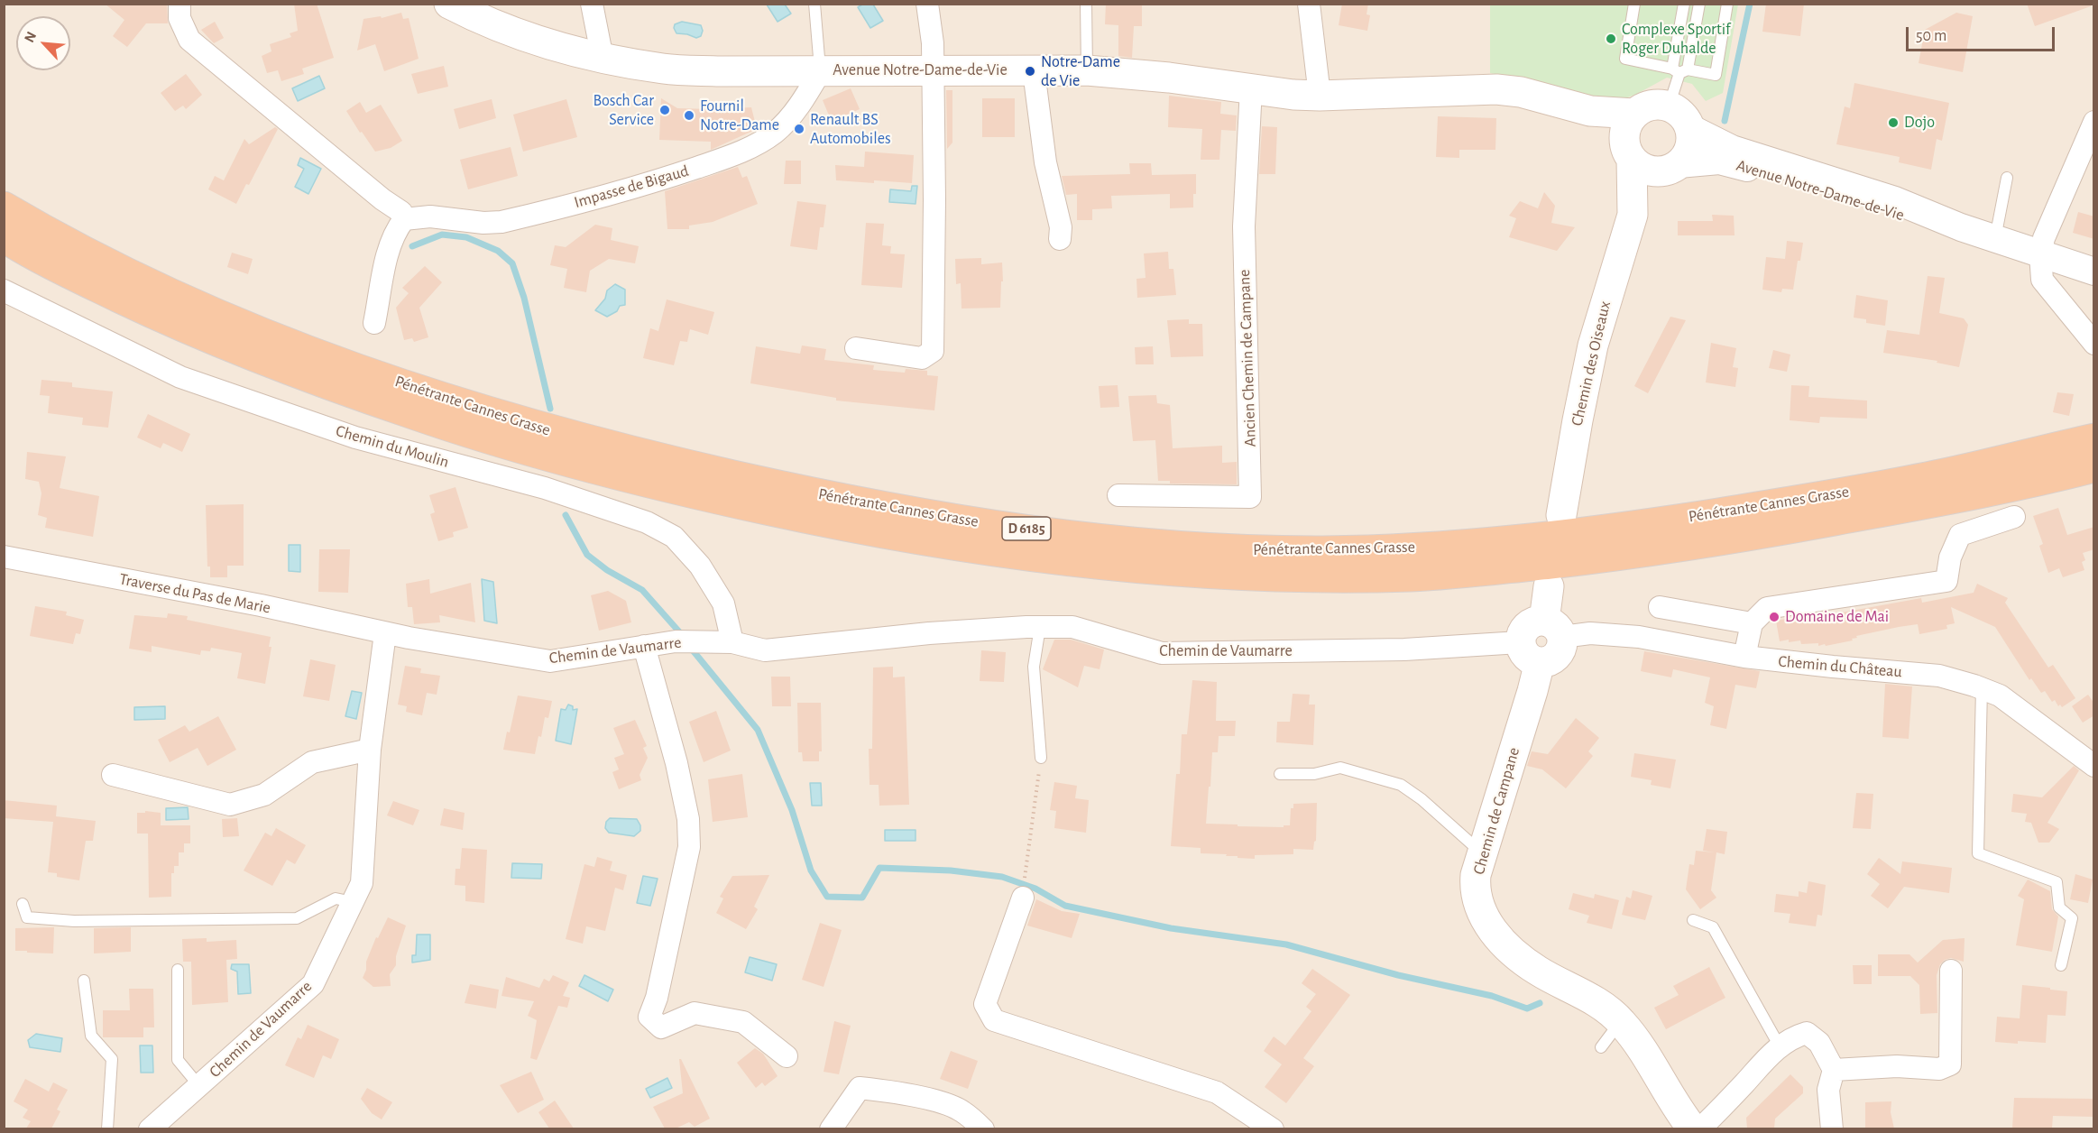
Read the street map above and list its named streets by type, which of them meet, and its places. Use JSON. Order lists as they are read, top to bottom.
{
  "streets": {
    "highway": ["Pénétrante Cannes Grasse", "D 6185"],
    "main road": ["Avenue Notre-Dame-de-Vie", "Chemin des Oiseaux", "Chemin de Campane"],
    "street": [
      "Impasse de Bigaud",
      "Ancien Chemin de Campane",
      "Chemin du Moulin",
      "Traverse du Pas de Marie",
      "Chemin de Vaumarre",
      "Chemin du Château"
    ]
  },
  "crossings": [
    ["Avenue Notre-Dame-de-Vie", "Impasse de Bigaud"],
    ["Avenue Notre-Dame-de-Vie", "Ancien Chemin de Campane"],
    ["Avenue Notre-Dame-de-Vie", "Chemin des Oiseaux"],
    ["Chemin du Moulin", "Chemin de Vaumarre"],
    ["Traverse du Pas de Marie", "Chemin de Vaumarre"],
    ["Chemin de Vaumarre", "Chemin de Campane"]
  ],
  "places": [
    "Complexe Sportif Roger Duhalde",
    "Notre-Dame de Vie",
    "Bosch Car Service",
    "Fournil Notre-Dame",
    "Dojo",
    "Renault BS Automobiles",
    "Domaine de Mai"
  ],
  "scale_bar": "50 m",
  "north": "top left"
}
